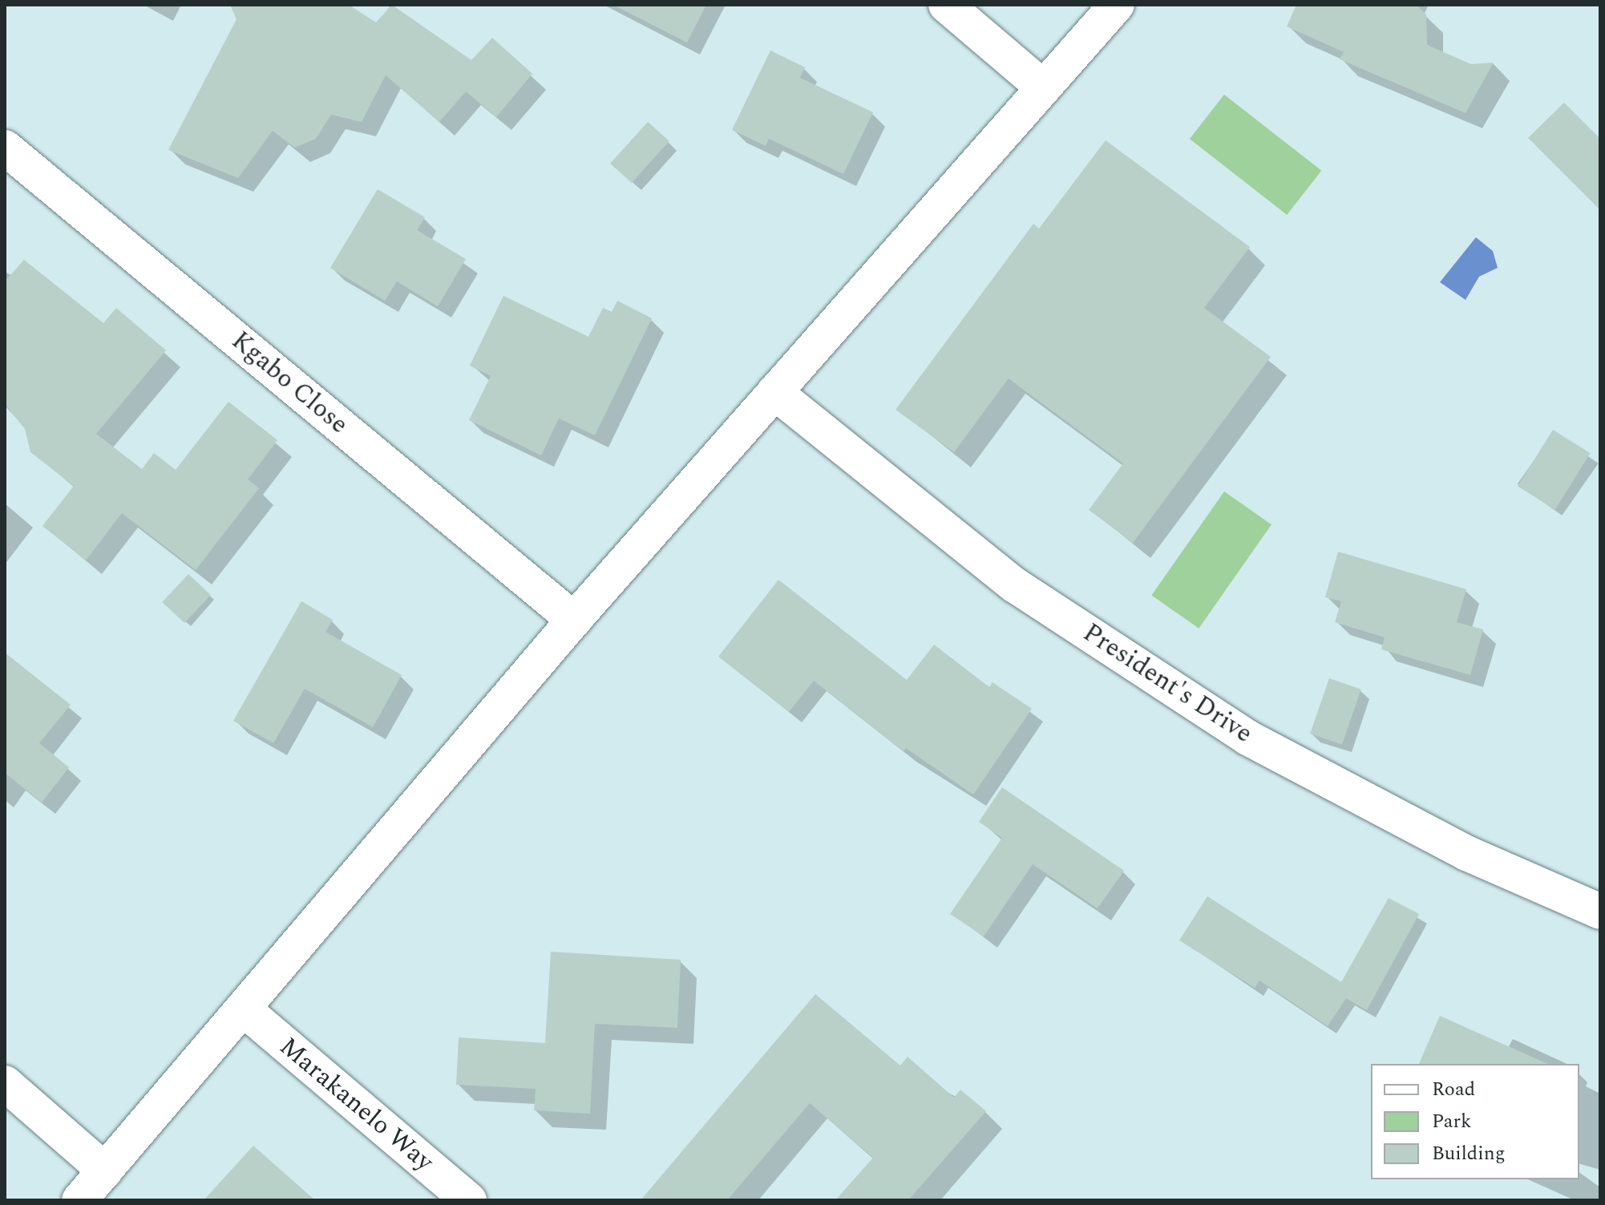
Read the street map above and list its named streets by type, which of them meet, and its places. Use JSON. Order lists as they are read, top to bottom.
{
  "streets": {
    "street": ["Kgabo Close", "President's Drive", "Marakanelo Way"]
  },
  "legend": ["Road", "Park", "Building"]
}
